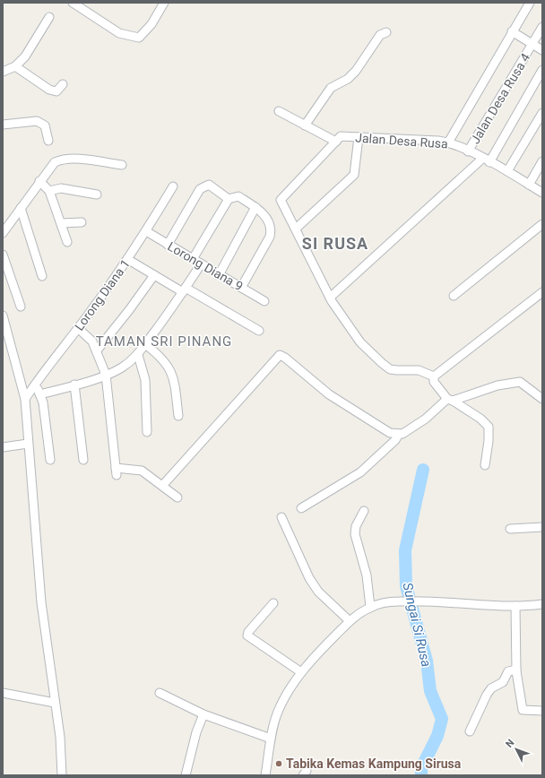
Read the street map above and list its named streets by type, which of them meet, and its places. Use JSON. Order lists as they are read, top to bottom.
{
  "streets": {
    "street": [
      "Jalan Desa Rusa 4",
      "Jalan Desa Rusa",
      "Lorong Diana 9",
      "Lorong Diana 1"
    ]
  },
  "crossings": [
    ["Jalan Desa Rusa 4", "Jalan Desa Rusa"],
    ["Lorong Diana 9", "Lorong Diana 1"]
  ],
  "districts": ["SI RUSA", "TAMAN SRI PINANG"],
  "water": ["Sungai Si Rusa"],
  "places": ["Tabika Kemas Kampung Sirusa"],
  "north": "top left"
}
